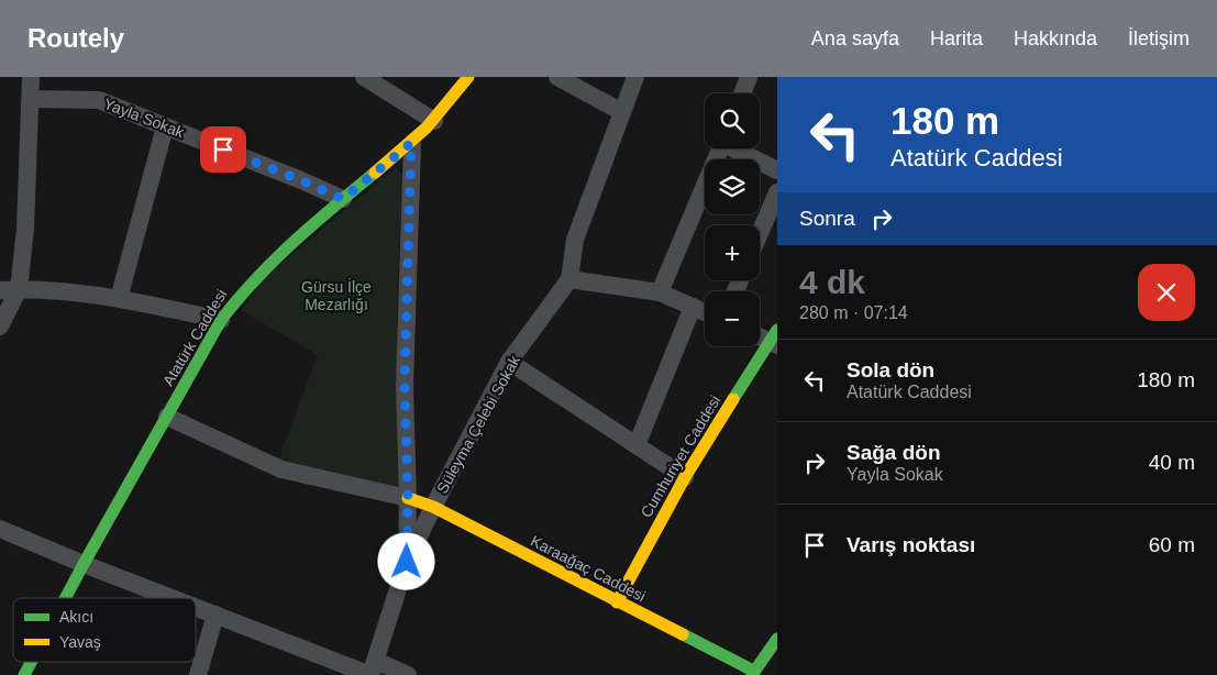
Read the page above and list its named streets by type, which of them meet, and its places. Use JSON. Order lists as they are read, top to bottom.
{
  "streets": {
    "main road": ["Atatürk Caddesi", "Cumhuriyet Caddesi", "Karaağaç Caddesi"],
    "street": ["Yayla Sokak", "Süleyma Çelebi Sokak"]
  },
  "crossings": [
    ["Yayla Sokak", "Atatürk Caddesi"],
    ["Süleyma Çelebi Sokak", "Karaağaç Caddesi"],
    ["Cumhuriyet Caddesi", "Karaağaç Caddesi"]
  ],
  "parks": ["Gürsu İlçe Mezarlığı"],
  "legend": ["Akıcı", "Yavaş"],
  "page": {
    "header": "Routely",
    "nav": [
      "Ana sayfa",
      "Harita",
      "Hakkında",
      "İletişim"
    ],
    "turn": ["180 m", "Atatürk Caddesi"],
    "map_buttons": ["+", "−"],
    "then": "Sonra",
    "heading": ["4 dk", "280 m · 07:14"],
    "list": [
      {
        "name": "Sola dön",
        "note": "Atatürk Caddesi",
        "value": "180 m"
      },
      {
        "name": "Sağa dön",
        "note": "Yayla Sokak",
        "value": "40 m"
      },
      {
        "name": "Varış noktası",
        "value": "60 m"
      }
    ]
  }
}
